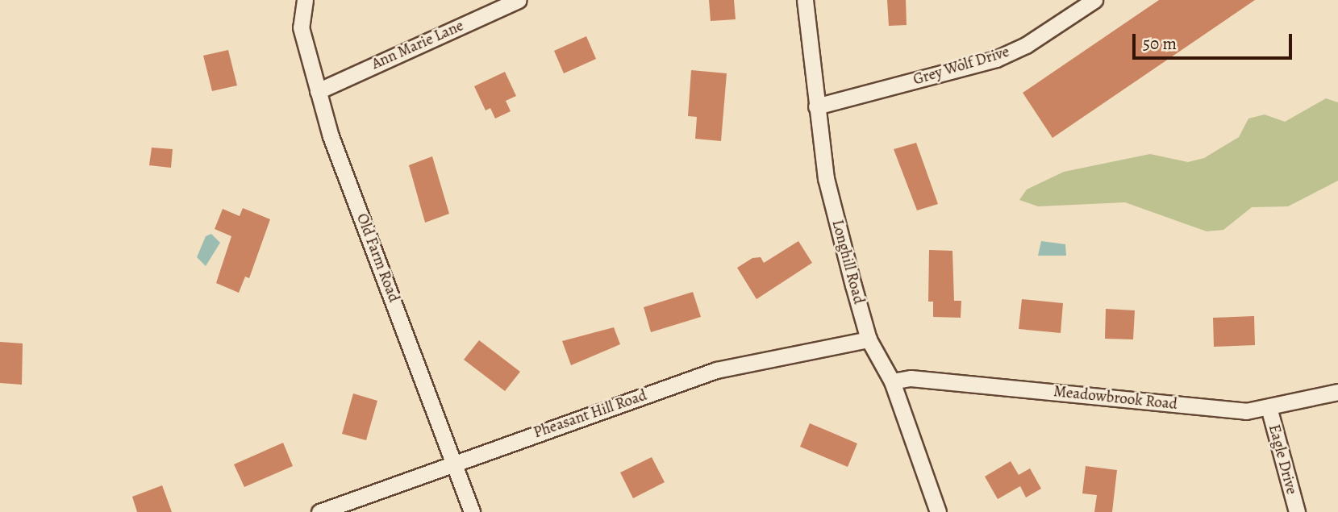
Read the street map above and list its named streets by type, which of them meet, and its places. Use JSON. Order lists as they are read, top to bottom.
{
  "streets": {
    "street": [
      "Ann Marie Lane",
      "Grey Wolf Drive",
      "Old Farm Road",
      "Longhill Road",
      "Meadowbrook Road",
      "Pheasant Hill Road",
      "Eagle Drive"
    ]
  },
  "crossings": [
    ["Ann Marie Lane", "Old Farm Road"],
    ["Grey Wolf Drive", "Longhill Road"],
    ["Old Farm Road", "Pheasant Hill Road"],
    ["Longhill Road", "Meadowbrook Road"],
    ["Longhill Road", "Pheasant Hill Road"],
    ["Meadowbrook Road", "Eagle Drive"]
  ],
  "scale_bar": "50 m"
}
